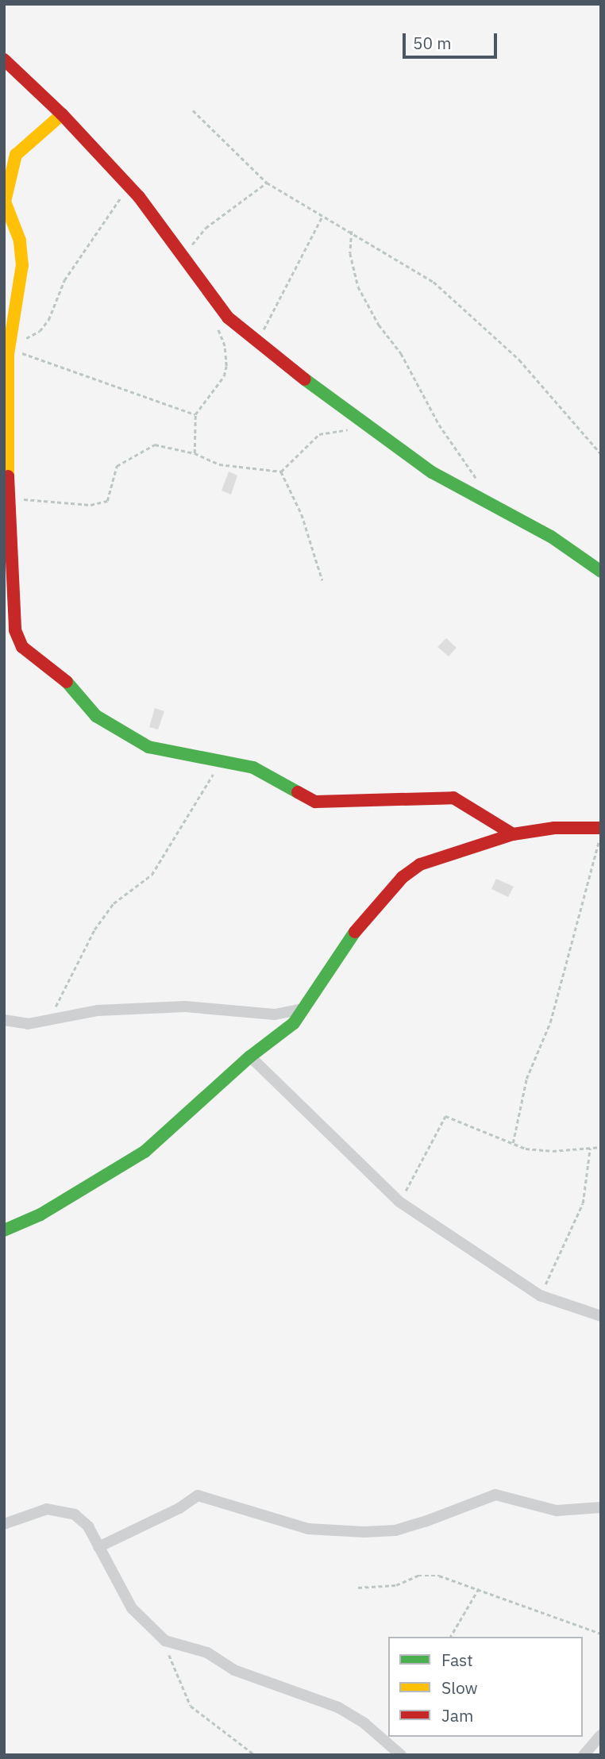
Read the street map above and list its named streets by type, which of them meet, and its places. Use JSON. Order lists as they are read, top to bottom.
{
  "legend": ["Fast", "Slow", "Jam"],
  "scale_bar": "50 m"
}
